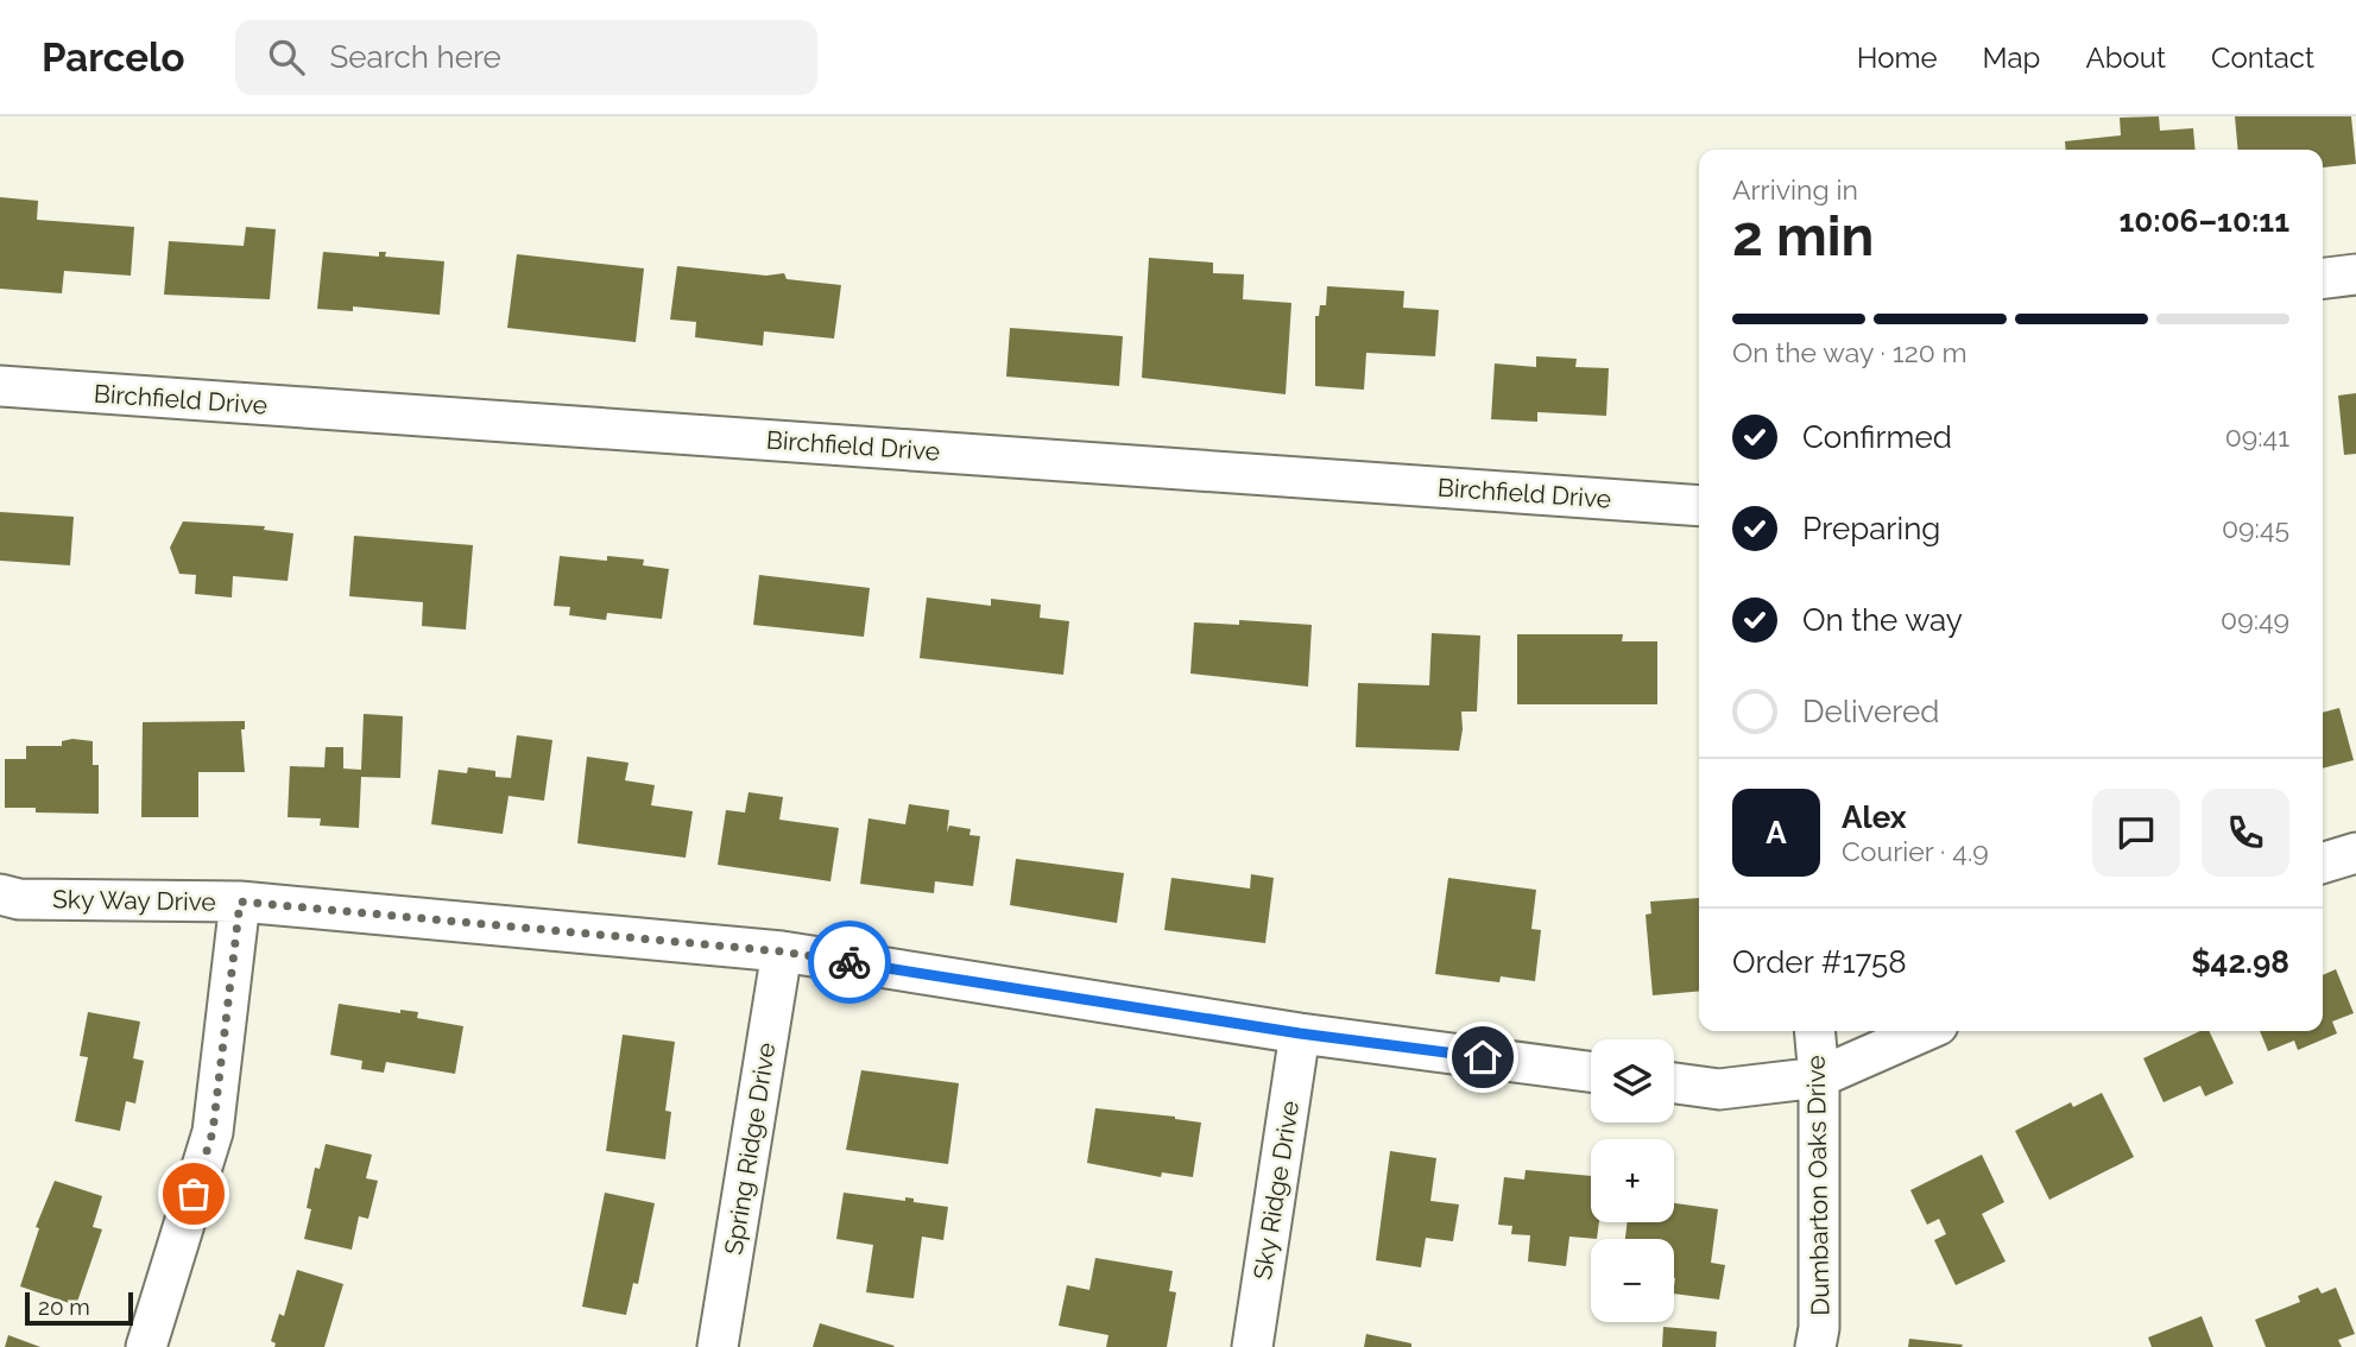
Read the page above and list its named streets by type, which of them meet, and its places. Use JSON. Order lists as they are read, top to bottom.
{
  "streets": {
    "street": [
      "Birchfield Drive",
      "Sky Way Drive",
      "Spring Ridge Drive",
      "Dumbarton Oaks Drive",
      "Sky Ridge Drive"
    ]
  },
  "crossings": [
    ["Sky Way Drive", "Spring Ridge Drive"],
    ["Sky Way Drive", "Sky Ridge Drive"]
  ],
  "scale_bar": "20 m",
  "page": {
    "header": "Parcelo",
    "search": "Search here",
    "nav": [
      "Home",
      "Map",
      "About",
      "Contact"
    ],
    "heading": ["2 min", "Arriving in", "10:06–10:11"],
    "panel": [
      "Alex",
      "Courier · 4.9",
      "Order #1758",
      "$42.98"
    ],
    "bar": "On the way · 120 m",
    "list": [
      ["Confirmed", "09:41"],
      ["Preparing", "09:45"],
      ["On the way", "09:49"],
      "Delivered"
    ],
    "round": "A",
    "map_buttons": ["+", "−"],
    "scale": "20 m"
  }
}
